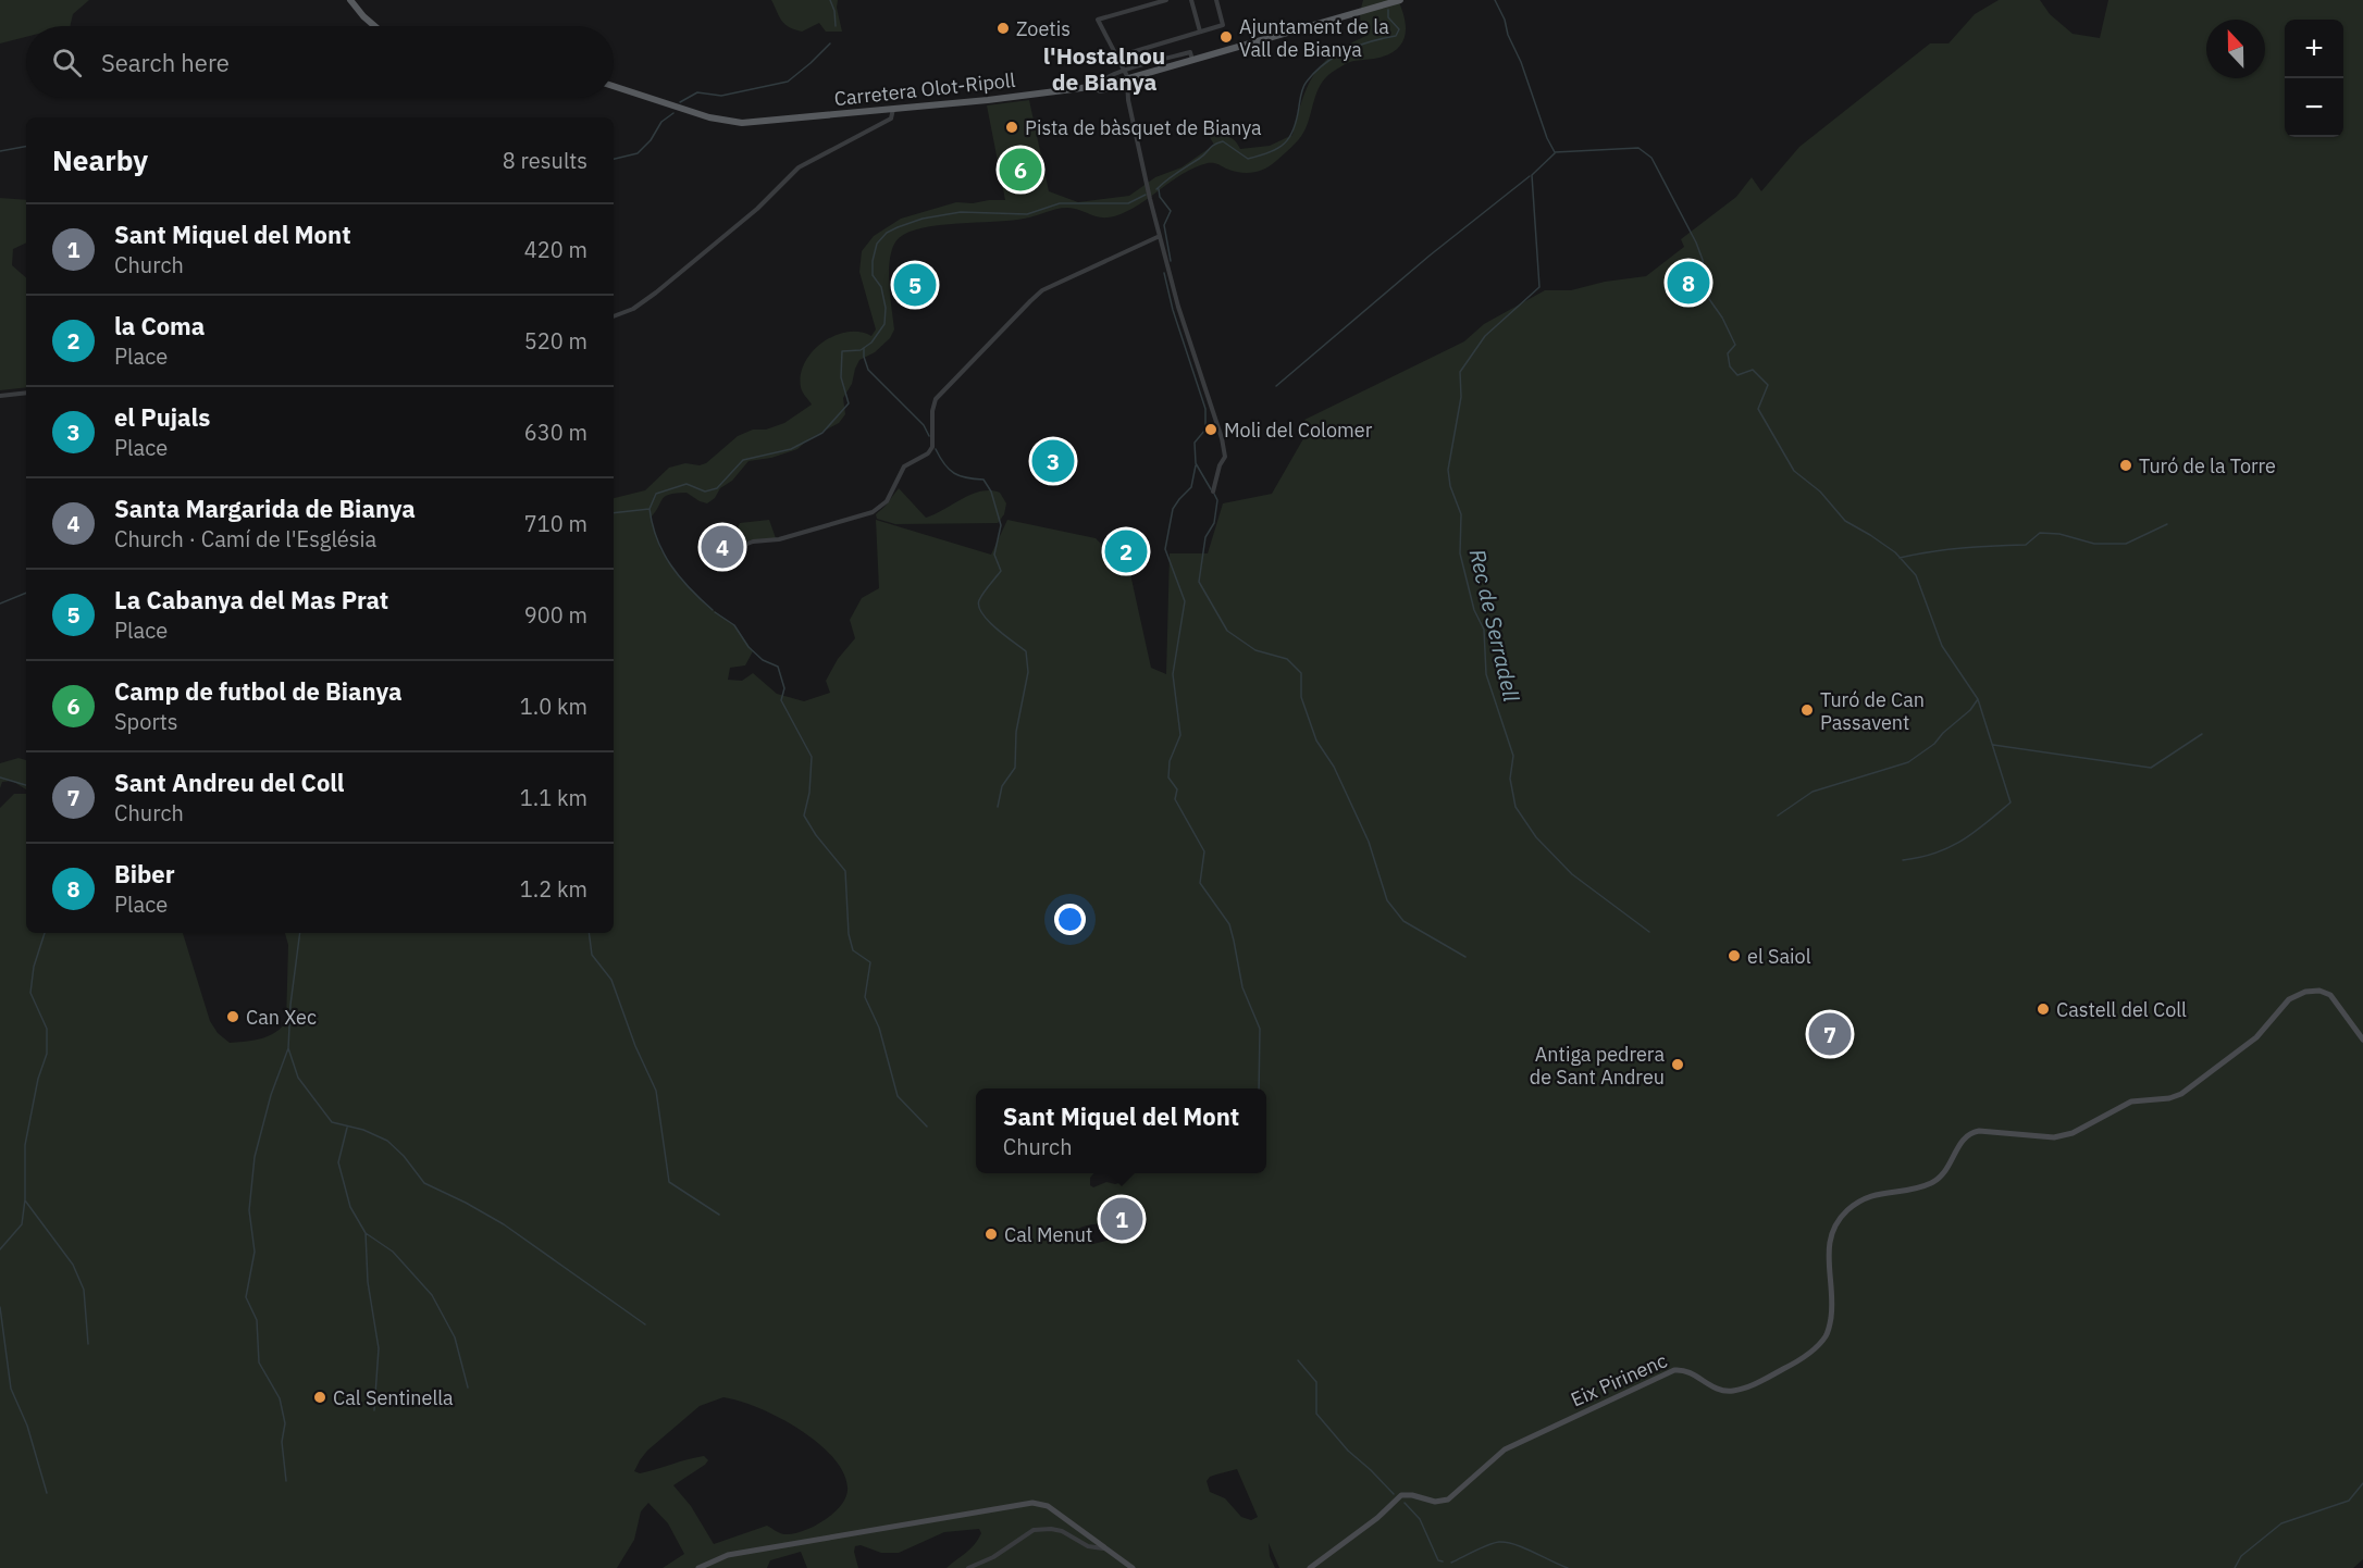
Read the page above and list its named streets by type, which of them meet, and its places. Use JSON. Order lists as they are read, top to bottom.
{
  "streets": {
    "main road": ["Carretera Olot-Ripoll", "Eix Pirinenc"]
  },
  "districts": ["l'Hostalnou de Bianya"],
  "water": ["Rec de Serradell"],
  "places": [
    "Zoetis",
    "Ajuntament de la Vall de Bianya",
    "Pista de bàsquet de Bianya",
    "Moli del Colomer",
    "Turó de la Torre",
    "Turó de Can Passavent",
    "el Saiol",
    "Castell del Coll",
    "Can Xec",
    "Antiga pedrera de Sant Andreu",
    "Cal Menut",
    "Cal Sentinella"
  ],
  "north": "top",
  "page": {
    "map_buttons": ["+", "−"],
    "search": "Search here",
    "heading": ["Nearby", "8 results"],
    "pins": [
      "6",
      "8",
      "5",
      "3",
      "4",
      "2",
      "7",
      "1"
    ],
    "list": [
      {
        "mark": "1",
        "name": "Sant Miquel del Mont",
        "note": "Church",
        "value": "420 m"
      },
      {
        "mark": "2",
        "name": "la Coma",
        "note": "Place",
        "value": "520 m"
      },
      {
        "mark": "3",
        "name": "el Pujals",
        "note": "Place",
        "value": "630 m"
      },
      {
        "mark": "4",
        "name": "Santa Margarida de Bianya",
        "note": "Church · Camí de l'Església",
        "value": "710 m"
      },
      {
        "mark": "5",
        "name": "La Cabanya del Mas Prat",
        "note": "Place",
        "value": "900 m"
      },
      {
        "mark": "6",
        "name": "Camp de futbol de Bianya",
        "note": "Sports",
        "value": "1.0 km"
      },
      {
        "mark": "7",
        "name": "Sant Andreu del Coll",
        "note": "Church",
        "value": "1.1 km"
      },
      {
        "mark": "8",
        "name": "Biber",
        "note": "Place",
        "value": "1.2 km"
      }
    ],
    "popup": ["Sant Miquel del Mont", "Church"]
  }
}
